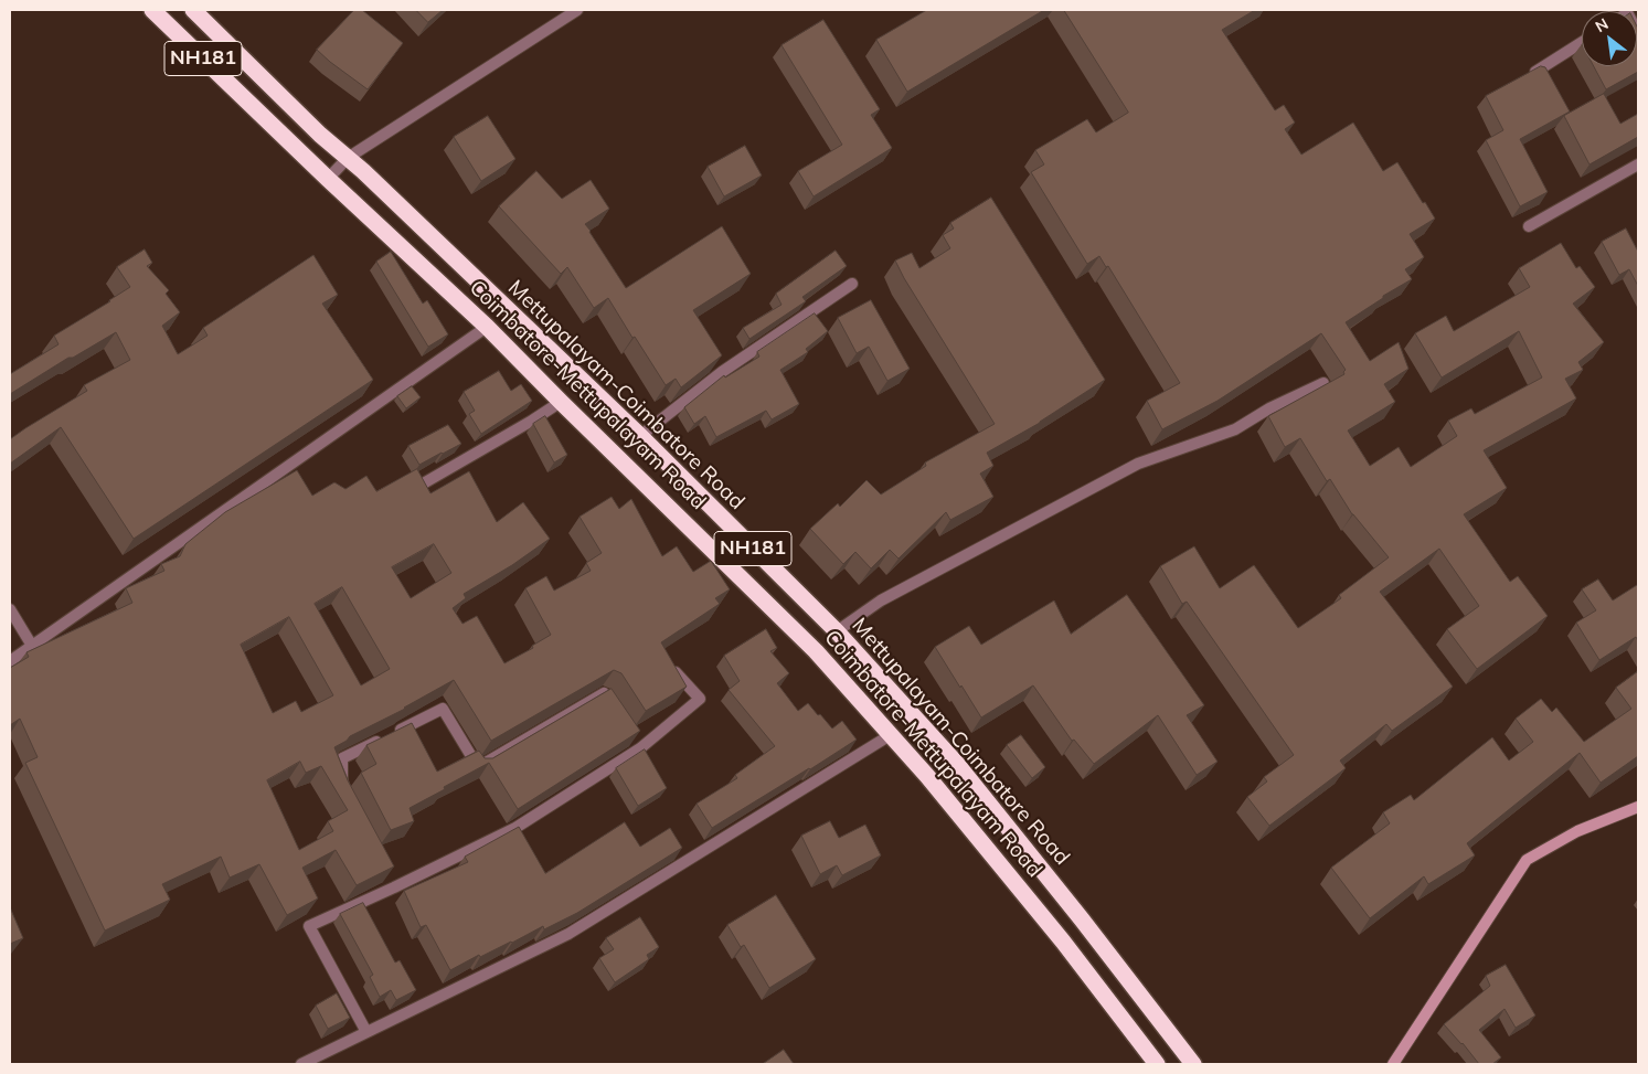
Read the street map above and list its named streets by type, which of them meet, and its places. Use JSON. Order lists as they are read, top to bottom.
{
  "streets": {
    "highway": ["NH181", "Coimbatore-Mettupalayam Road", "Mettupalayam-Coimbatore Road"]
  },
  "north": "top left"
}
